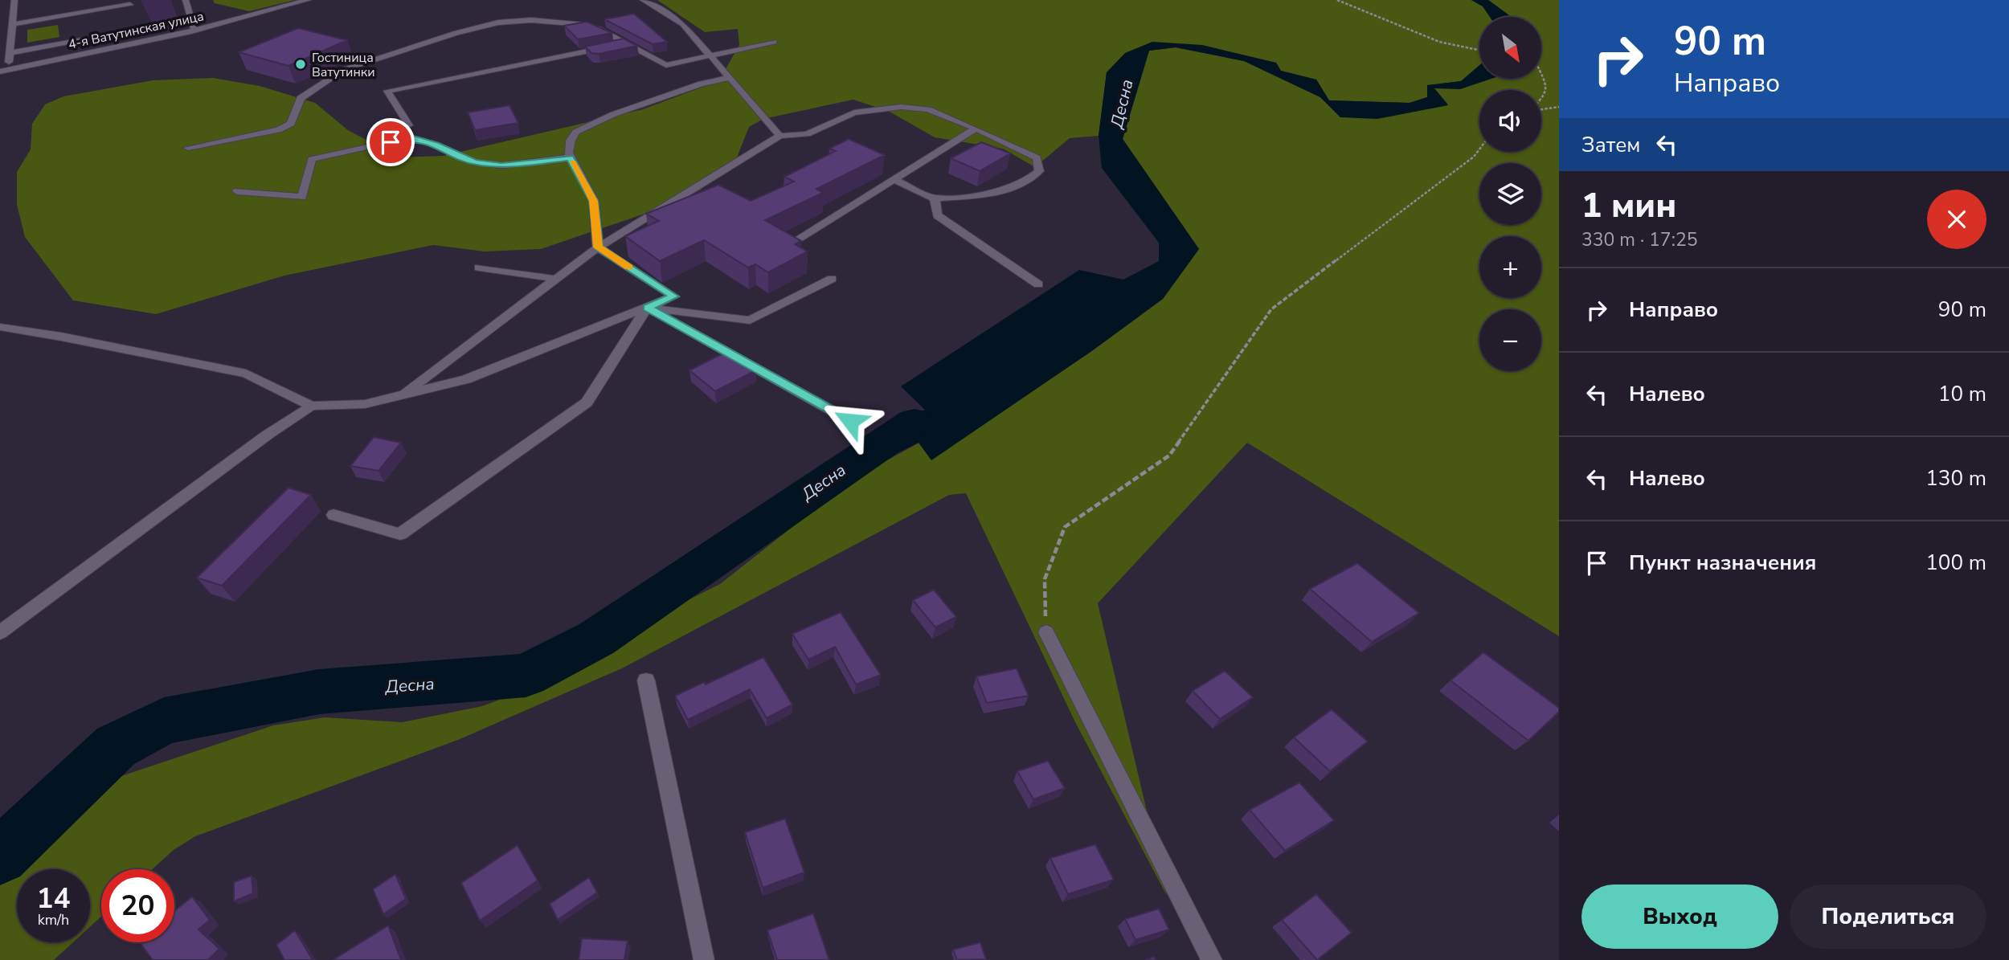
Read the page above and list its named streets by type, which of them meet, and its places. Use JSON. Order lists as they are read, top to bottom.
{
  "streets": {
    "street": ["4-я Ватутинская улица"]
  },
  "water": ["Десна"],
  "places": ["Гостиница Ватутинки"],
  "north": "bottom right",
  "page": {
    "turn": ["90 m", "Направо"],
    "map_buttons": ["+", "−"],
    "then": "Затем",
    "heading": ["1 мин", "330 m · 17:25"],
    "list": [
      {
        "name": "Направо",
        "value": "90 m"
      },
      {
        "name": "Налево",
        "value": "10 m"
      },
      {
        "name": "Налево",
        "value": "130 m"
      },
      {
        "name": "Пункт назначения",
        "value": "100 m"
      }
    ],
    "speed": "14 km/h",
    "limit": "20",
    "buttons": ["Выход", "Поделиться"]
  }
}
